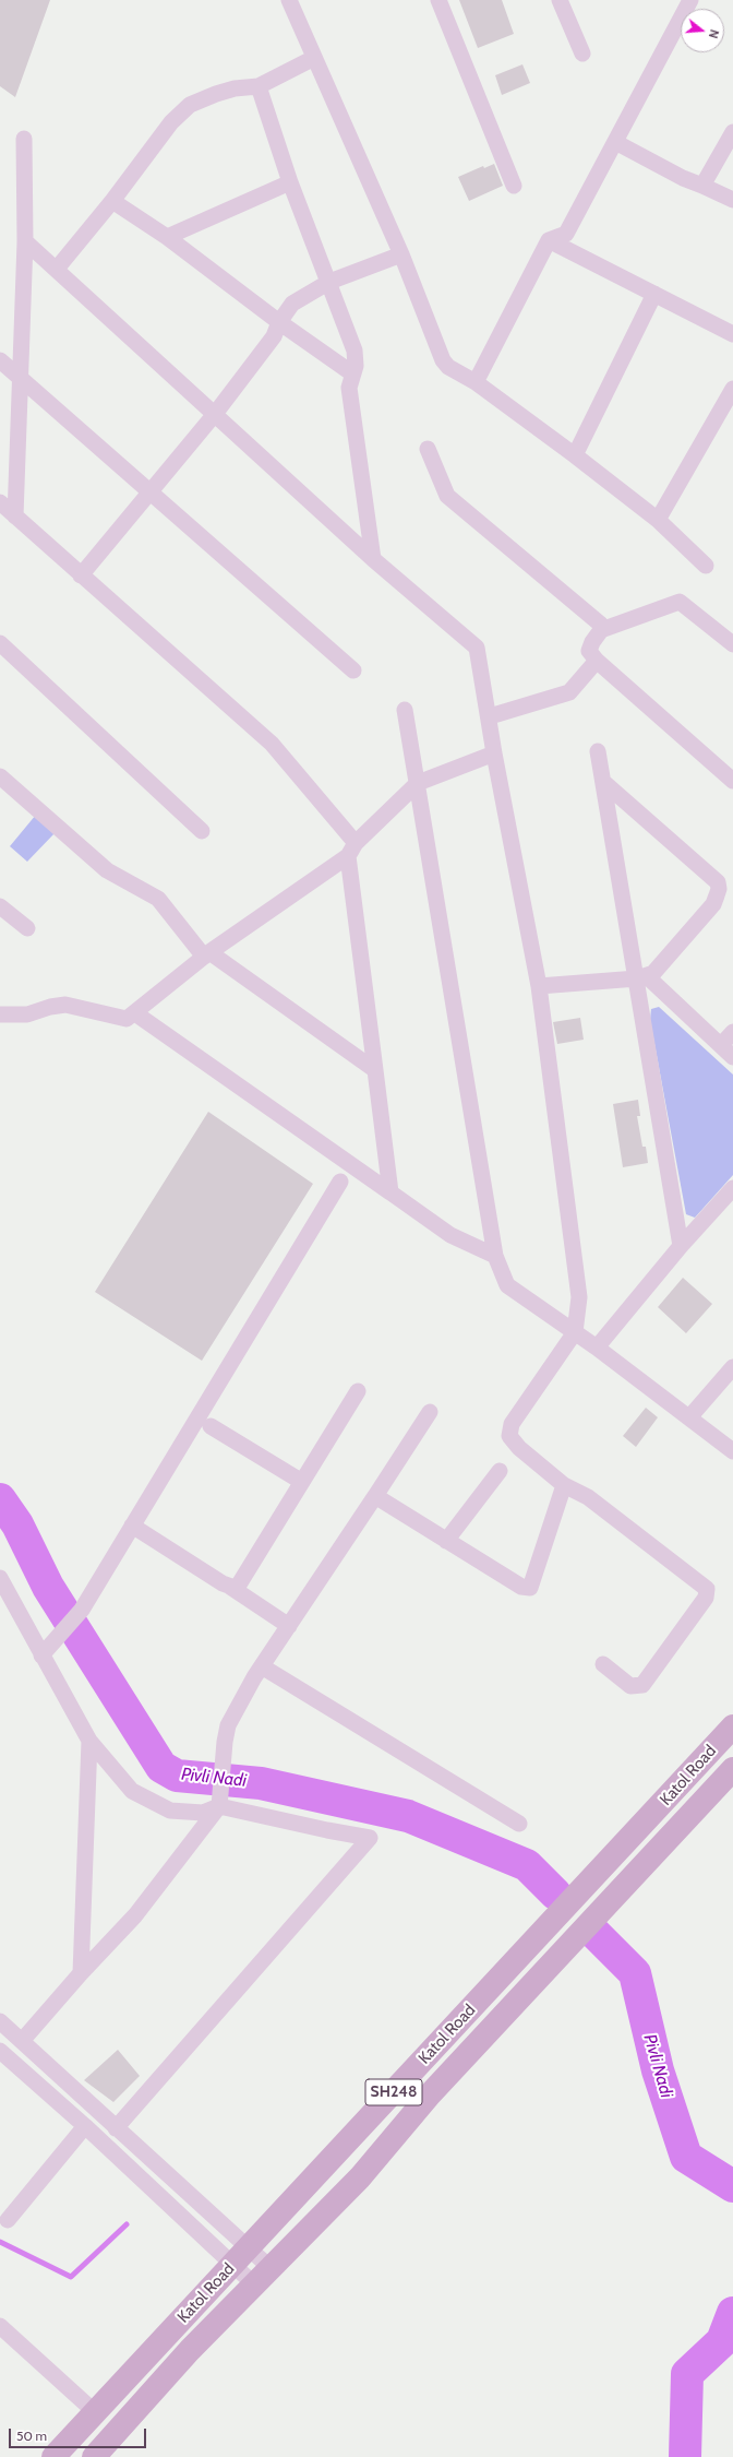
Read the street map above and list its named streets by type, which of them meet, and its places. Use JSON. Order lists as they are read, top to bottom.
{
  "streets": {
    "main road": ["Katol Road", "SH248"]
  },
  "water": ["Pivli Nadi"],
  "scale_bar": "50 m",
  "north": "right"
}
